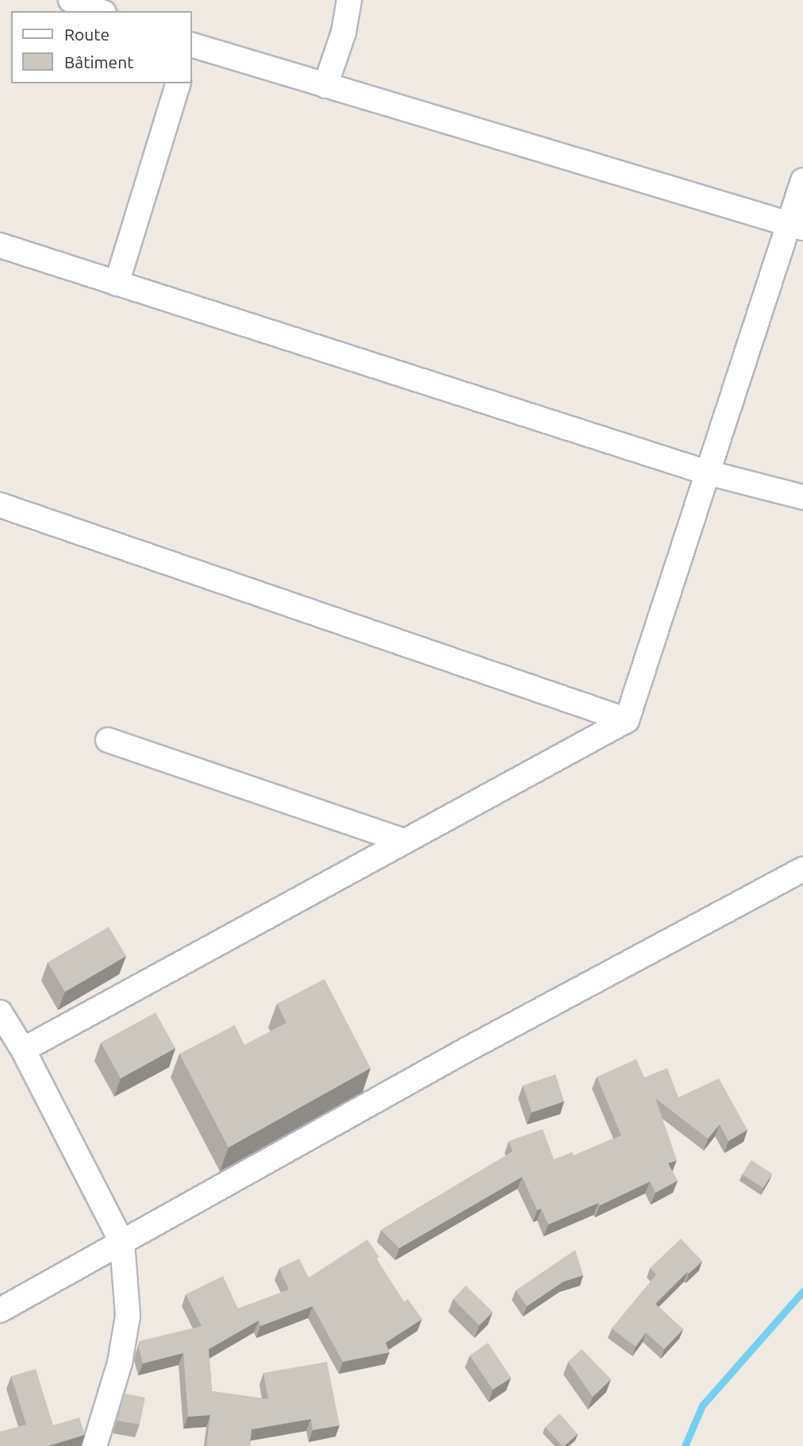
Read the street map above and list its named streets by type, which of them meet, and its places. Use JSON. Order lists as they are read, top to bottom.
{
  "legend": ["Route", "Bâtiment"]
}
